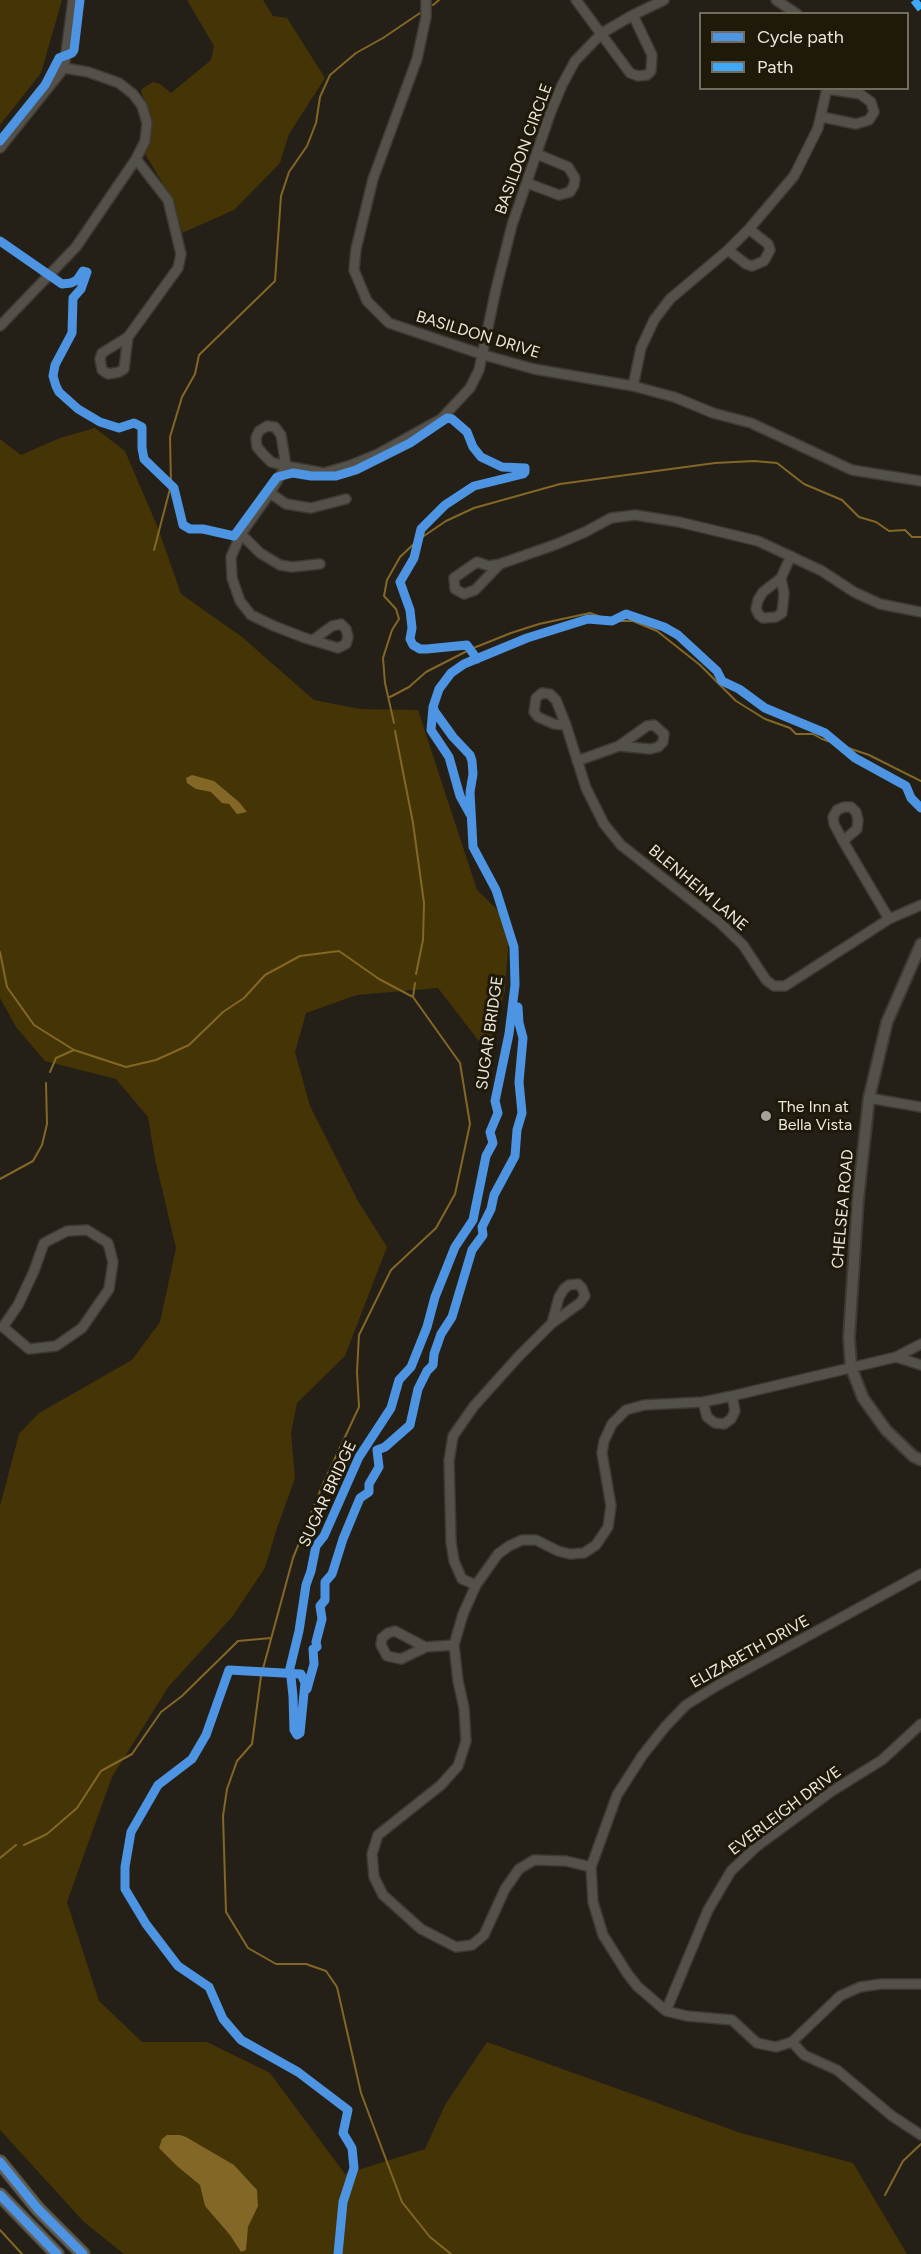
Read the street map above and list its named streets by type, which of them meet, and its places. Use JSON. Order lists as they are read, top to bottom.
{
  "streets": {
    "street": [
      "BASILDON CIRCLE",
      "BASILDON DRIVE",
      "BLENHEIM LANE",
      "CHELSEA ROAD",
      "ELIZABETH DRIVE",
      "EVERLEIGH DRIVE"
    ],
    "cycle path": ["SUGAR BRIDGE"]
  },
  "crossings": [
    ["BASILDON CIRCLE", "BASILDON DRIVE"],
    ["ELIZABETH DRIVE", "EVERLEIGH DRIVE"]
  ],
  "places": ["The Inn at Bella Vista"],
  "legend": ["Cycle path", "Path"]
}
